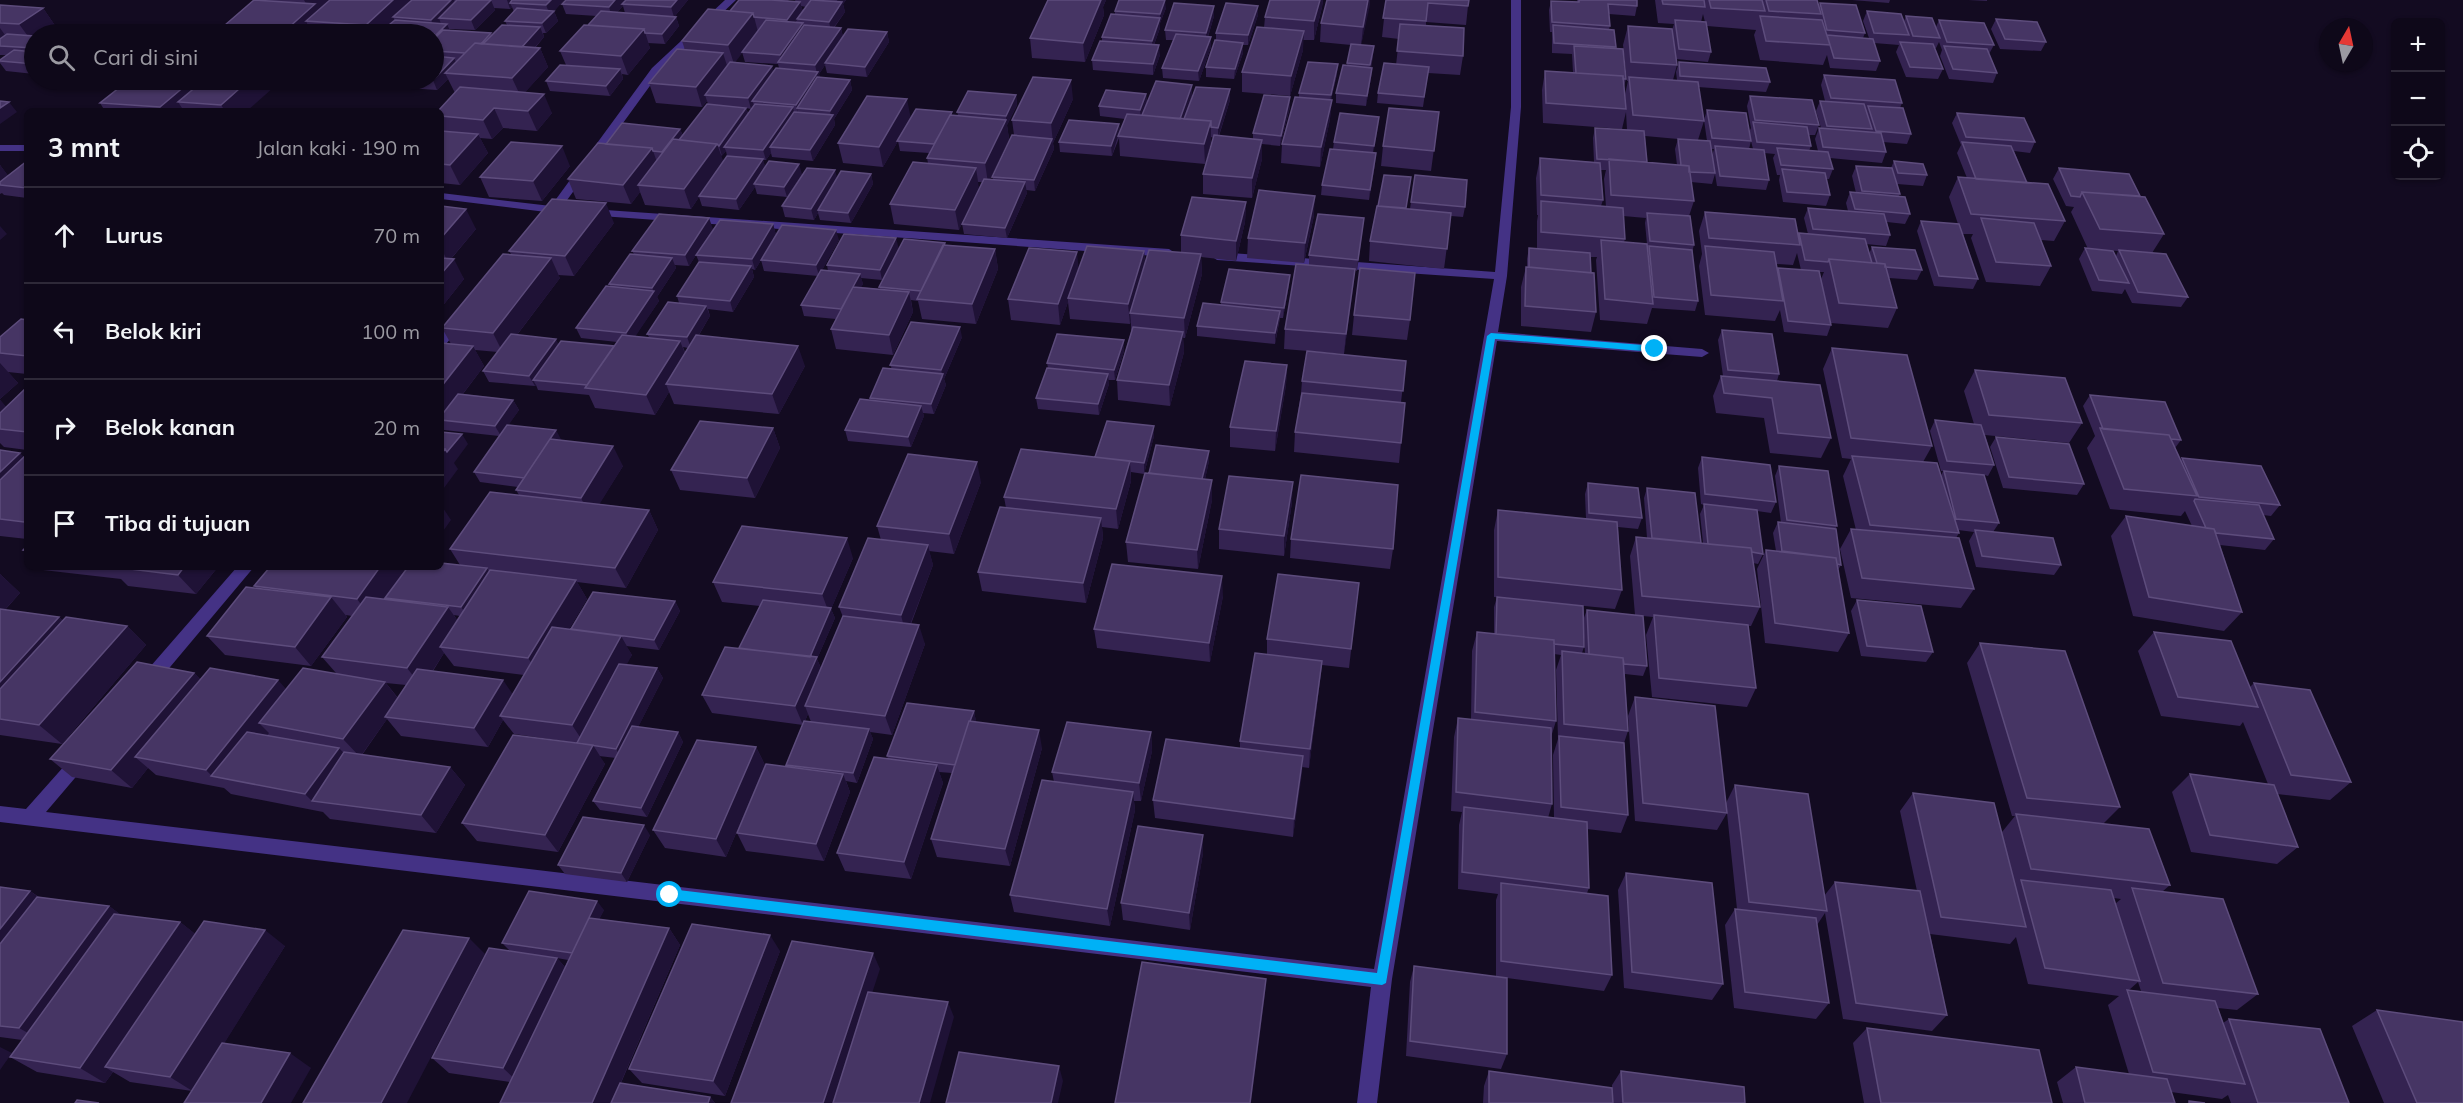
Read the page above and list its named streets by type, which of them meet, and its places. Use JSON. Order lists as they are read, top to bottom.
{
  "north": "top",
  "page": {
    "map_buttons": ["+", "−"],
    "search": "Cari di sini",
    "heading": ["3 mnt", "Jalan kaki · 190 m"],
    "list": [
      ["Lurus", "70 m"],
      ["Belok kiri", "100 m"],
      ["Belok kanan", "20 m"],
      "Tiba di tujuan"
    ]
  }
}
